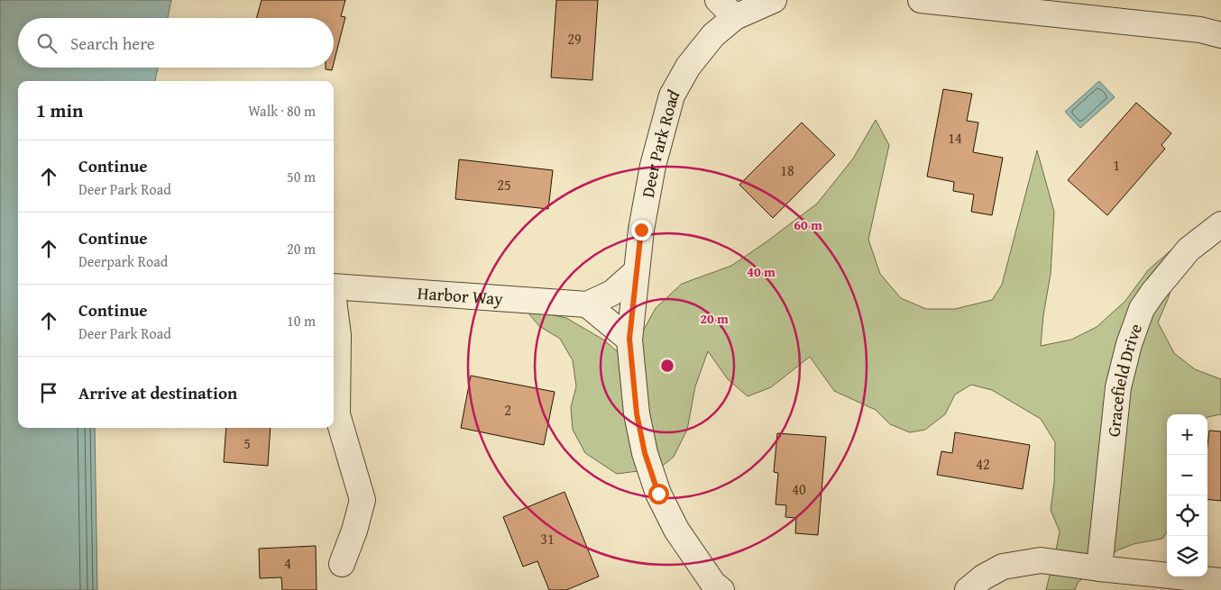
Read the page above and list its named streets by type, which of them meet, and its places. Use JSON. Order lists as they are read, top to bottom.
{
  "streets": {
    "street": ["Deer Park Road", "Harbor Way", "Gracefield Drive"]
  },
  "house_numbers": [
    "29",
    "14",
    "1",
    "18",
    "25",
    "2",
    "5",
    "42",
    "40",
    "31",
    "4"
  ],
  "page": {
    "search": "Search here",
    "heading": ["1 min", "Walk · 80 m"],
    "list": [
      ["Continue", "Deer Park Road", "50 m"],
      ["Continue", "Deerpark Road", "20 m"],
      ["Continue", "Deer Park Road", "10 m"],
      "Arrive at destination"
    ],
    "map_buttons": ["+", "−"]
  },
  "rings": ["60 m", "40 m", "20 m"]
}
